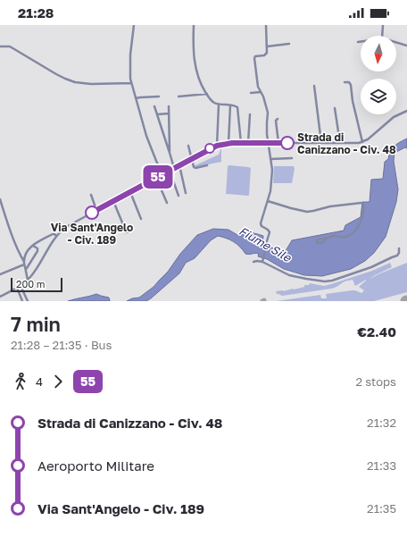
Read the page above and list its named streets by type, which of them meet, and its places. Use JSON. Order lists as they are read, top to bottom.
{
  "water": ["Fiume Sile"],
  "places": ["Strada di Canizzano - Civ. 48", "Via Sant'Angelo - Civ. 189"],
  "lines": ["bus line 55"],
  "scale_bar": "200 m",
  "north": "bottom",
  "page": {
    "status": "21:28",
    "on_map": "55",
    "scale": "200 m",
    "heading": ["7 min", "21:28 – 21:35 · Bus", "€2.40"],
    "legs": ["4", "55", "2 stops"],
    "list": [
      {
        "name": "Strada di Canizzano - Civ. 48",
        "value": "21:32"
      },
      {
        "name": "Aeroporto Militare",
        "value": "21:33"
      },
      {
        "name": "Via Sant'Angelo - Civ. 189",
        "value": "21:35"
      }
    ]
  }
}
